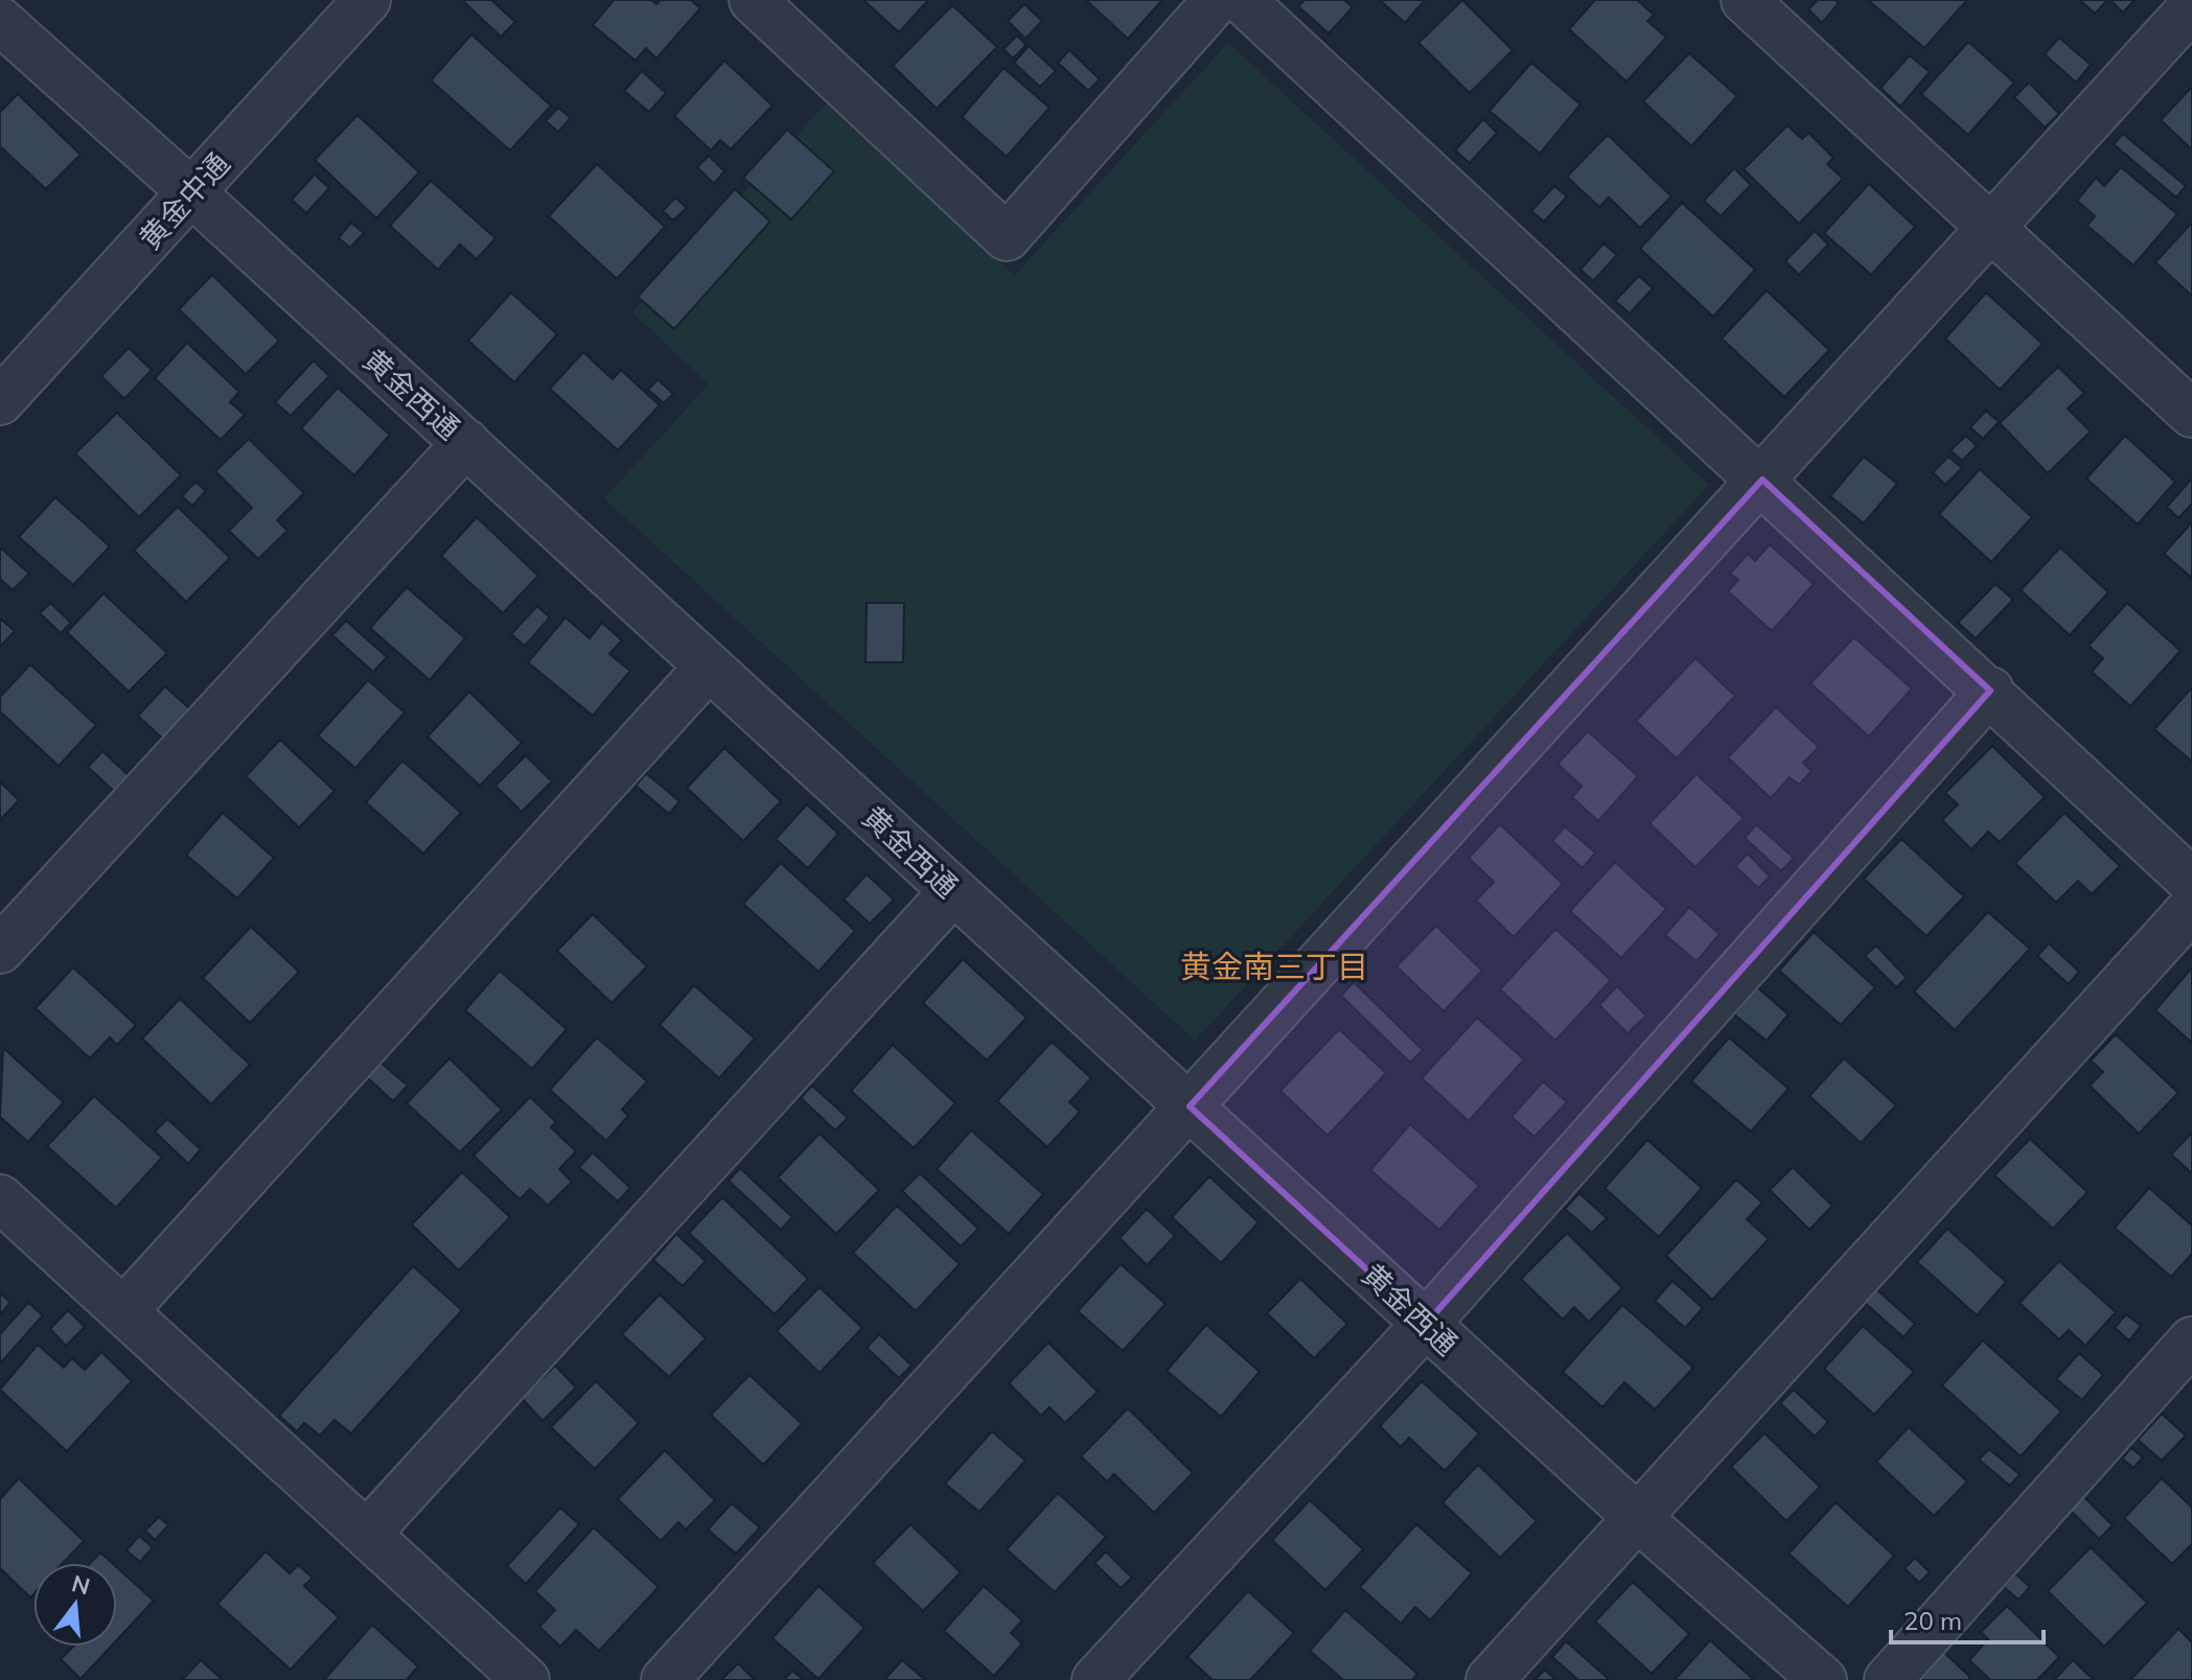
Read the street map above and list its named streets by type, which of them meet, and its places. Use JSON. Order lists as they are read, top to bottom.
{
  "streets": {
    "street": ["黄金中通", "黄金西通"]
  },
  "crossings": [
    ["黄金中通", "黄金西通"]
  ],
  "districts": ["黄金南三丁目"],
  "scale_bar": "20 m",
  "north": "top"
}
